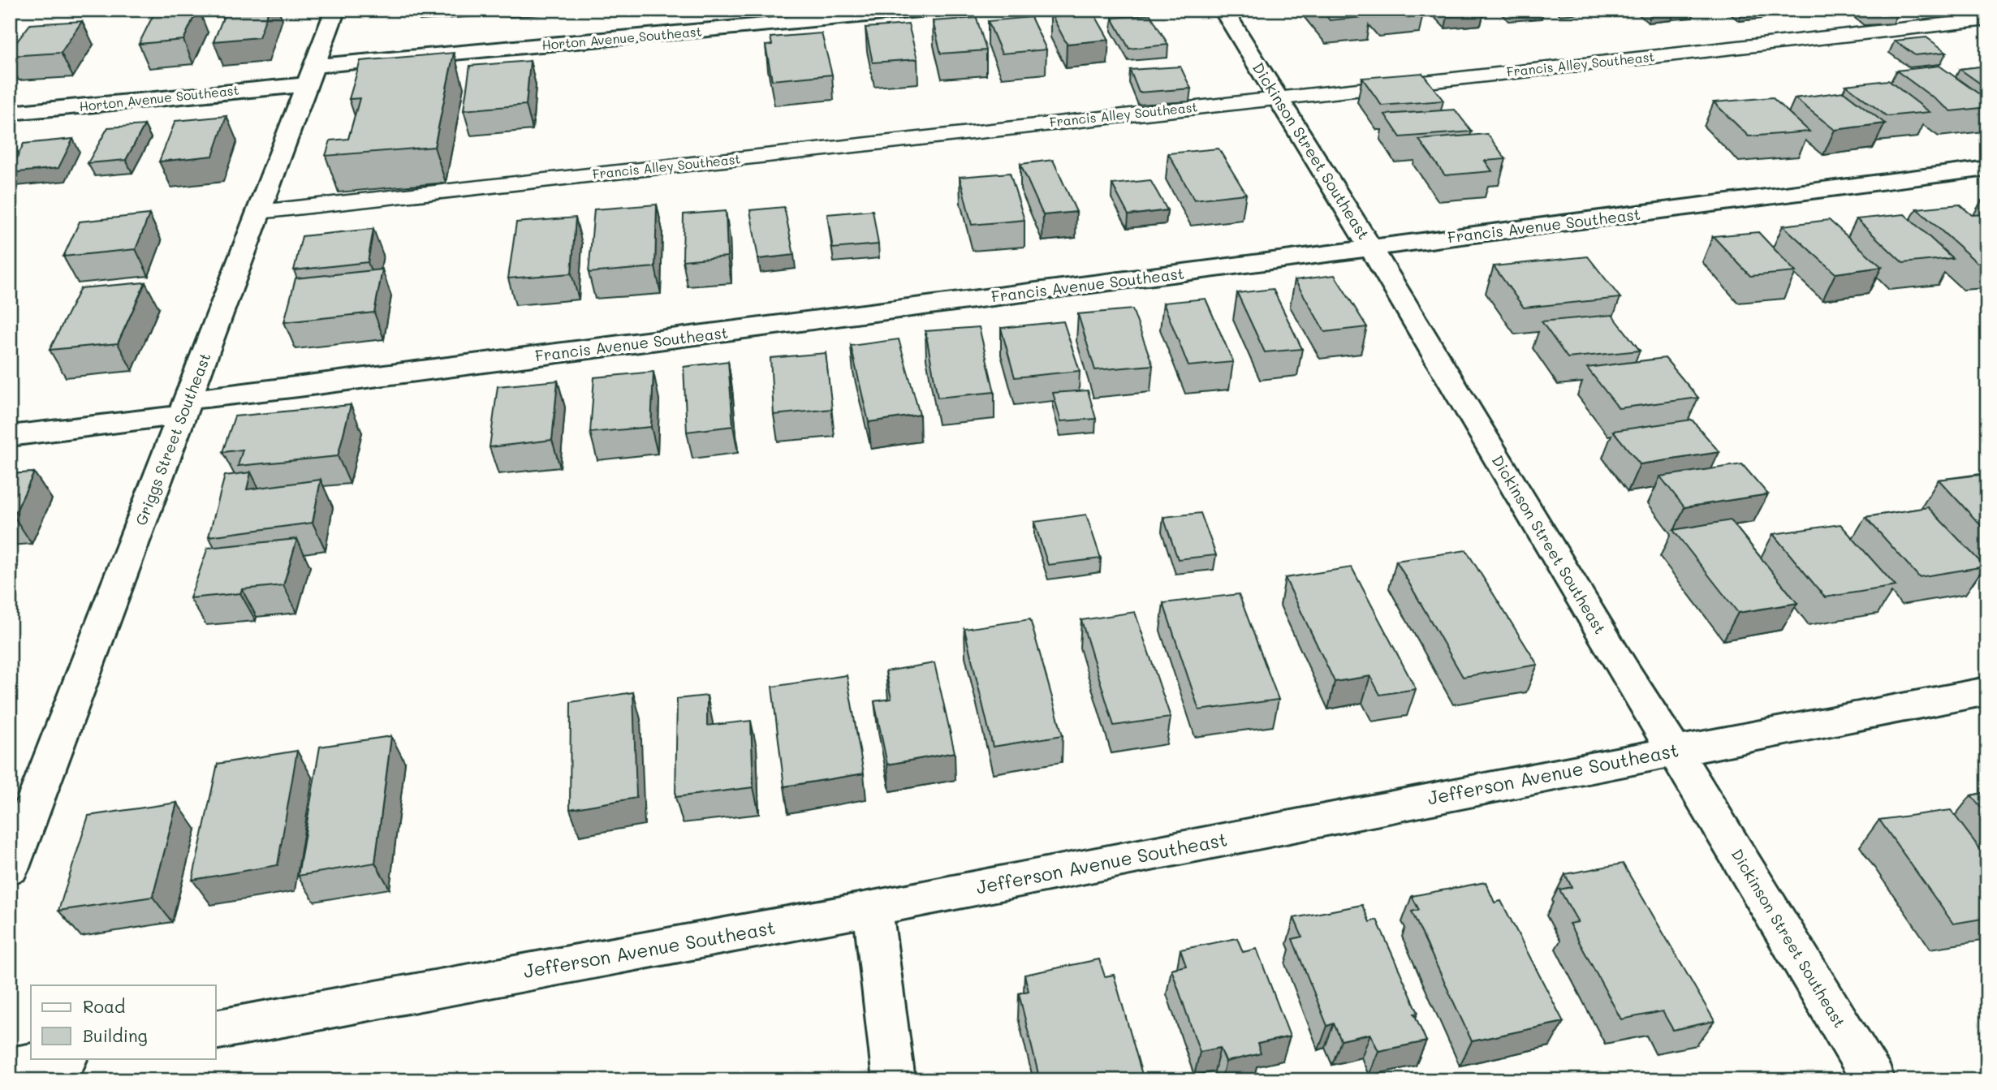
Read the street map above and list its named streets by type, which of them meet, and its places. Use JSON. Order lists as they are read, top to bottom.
{
  "streets": {
    "street": [
      "Horton Avenue Southeast",
      "Dickinson Street Southeast",
      "Francis Avenue Southeast",
      "Griggs Street Southeast",
      "Jefferson Avenue Southeast"
    ],
    "lane": ["Francis Alley Southeast"]
  },
  "crossings": [
    ["Horton Avenue Southeast", "Griggs Street Southeast"],
    ["Francis Alley Southeast", "Dickinson Street Southeast"],
    ["Francis Alley Southeast", "Griggs Street Southeast"],
    ["Dickinson Street Southeast", "Francis Avenue Southeast"],
    ["Dickinson Street Southeast", "Jefferson Avenue Southeast"],
    ["Francis Avenue Southeast", "Griggs Street Southeast"]
  ],
  "legend": ["Road", "Building"]
}
